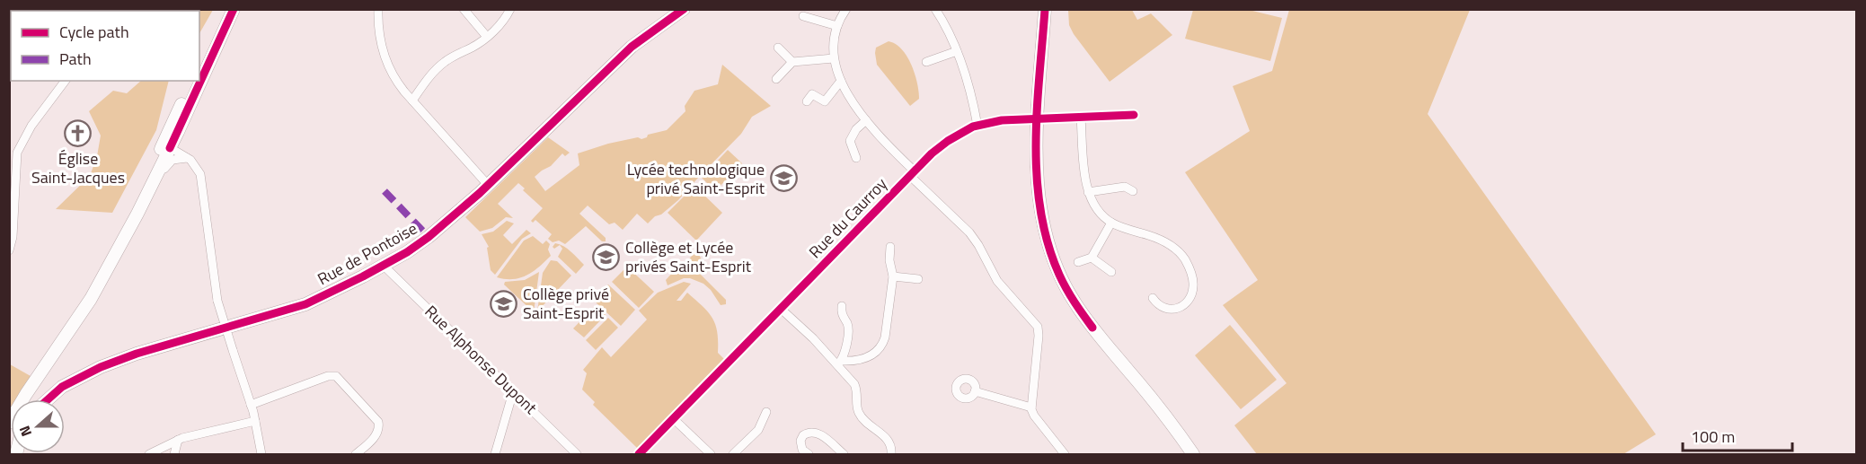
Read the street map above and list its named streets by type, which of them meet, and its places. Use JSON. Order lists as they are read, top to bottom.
{
  "streets": {
    "street": ["Rue du Caurroy", "Rue de Pontoise", "Rue Alphonse Dupont"]
  },
  "crossings": [
    ["Rue de Pontoise", "Rue Alphonse Dupont"]
  ],
  "places": {
    "church": ["Église Saint-Jacques"],
    "school or university": ["Lycée technologique privé Saint-Esprit", "Collège et Lycée privés Saint-Esprit", "Collège privé Saint-Esprit"]
  },
  "legend": ["Cycle path", "Path"],
  "scale_bar": "100 m",
  "north": "left"
}
